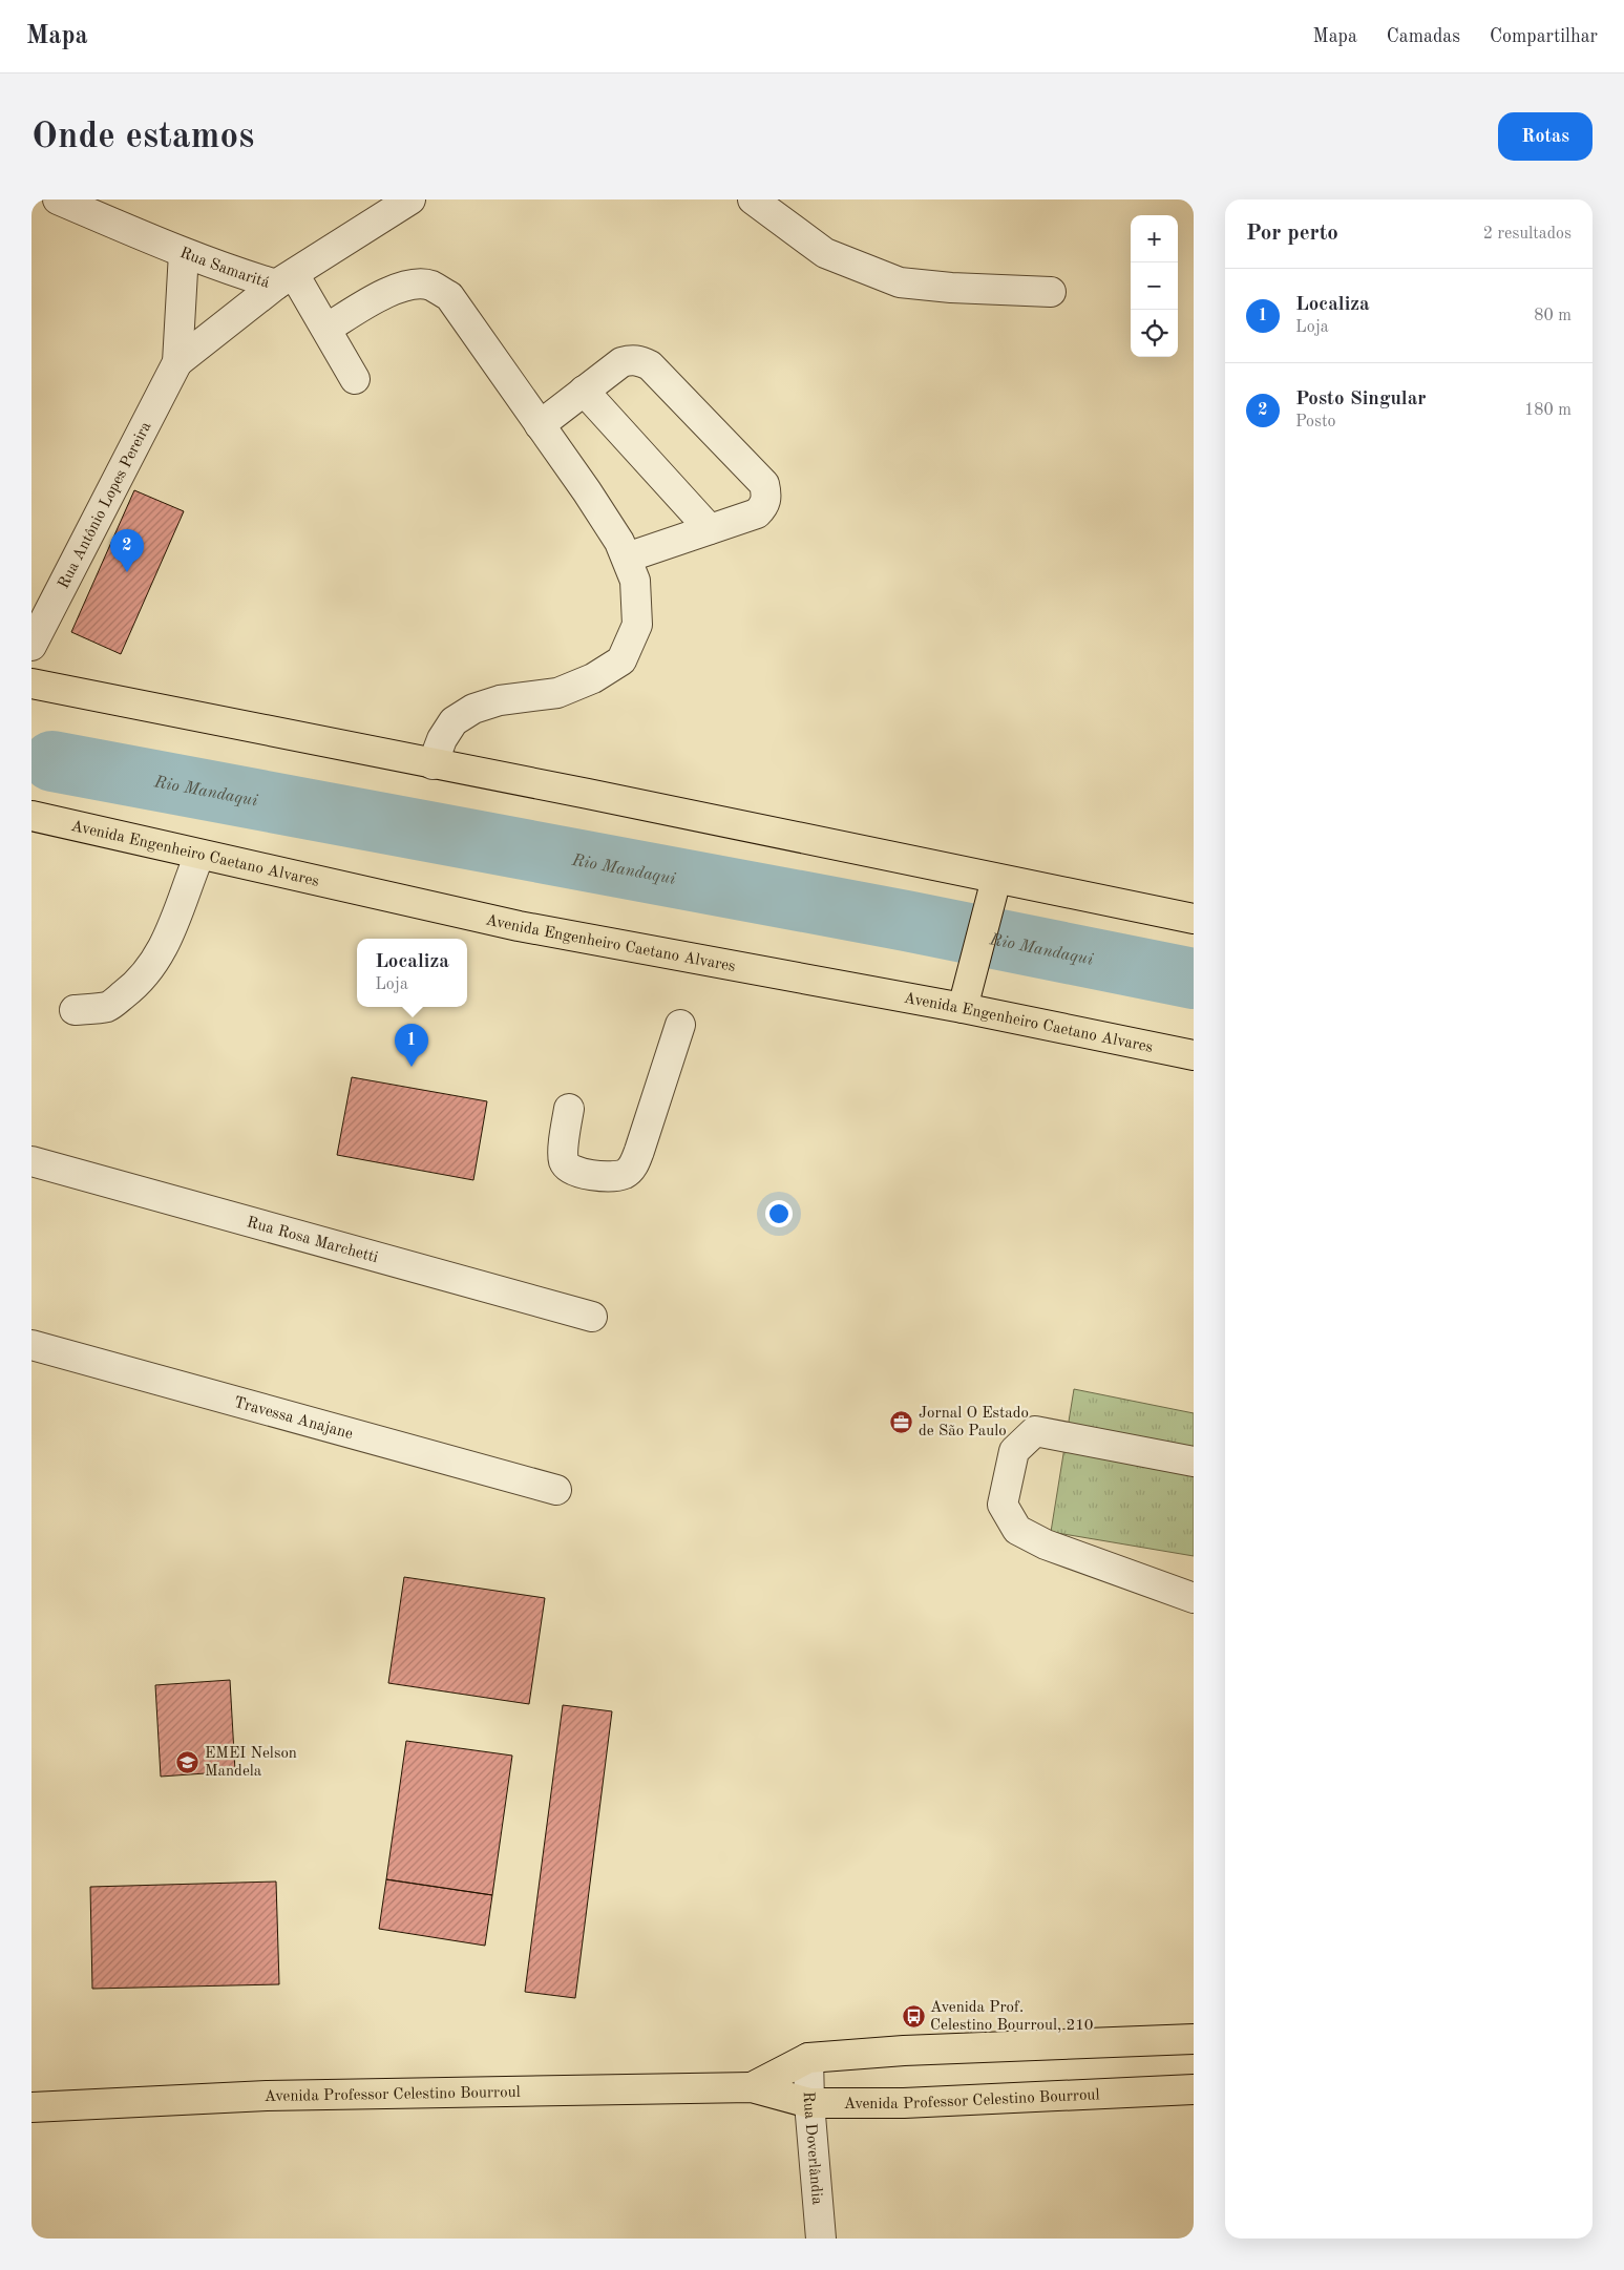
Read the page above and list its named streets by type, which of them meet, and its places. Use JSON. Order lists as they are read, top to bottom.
{
  "streets": {
    "main road": ["Avenida Engenheiro Caetano Alvares", "Avenida Professor Celestino Bourroul"],
    "street": [
      "Rua Samaritá",
      "Rua Antônio Lopes Pereira",
      "Rua Rosa Marchetti",
      "Travessa Anajane",
      "Rua Doverlândia"
    ]
  },
  "crossings": [
    ["Rua Samaritá", "Rua Antônio Lopes Pereira"],
    ["Avenida Professor Celestino Bourroul", "Rua Doverlândia"]
  ],
  "water": ["Rio Mandaqui"],
  "places": {
    "office": ["Jornal O Estado de São Paulo"],
    "school or university": ["EMEI Nelson Mandela"],
    "bus stop": ["Avenida Prof. Celestino Bourroul, 210"]
  },
  "page": {
    "header": "Mapa",
    "nav": ["Mapa", "Camadas", "Compartilhar"],
    "buttons": "Rotas",
    "title": "Onde estamos",
    "heading": ["Por perto", "2 resultados"],
    "map_buttons": ["+", "−"],
    "list": [
      {
        "mark": "1",
        "name": "Localiza",
        "note": "Loja",
        "value": "80 m"
      },
      {
        "mark": "2",
        "name": "Posto Singular",
        "note": "Posto",
        "value": "180 m"
      }
    ],
    "pins": ["2", "1"],
    "popup": ["Localiza", "Loja"]
  }
}
